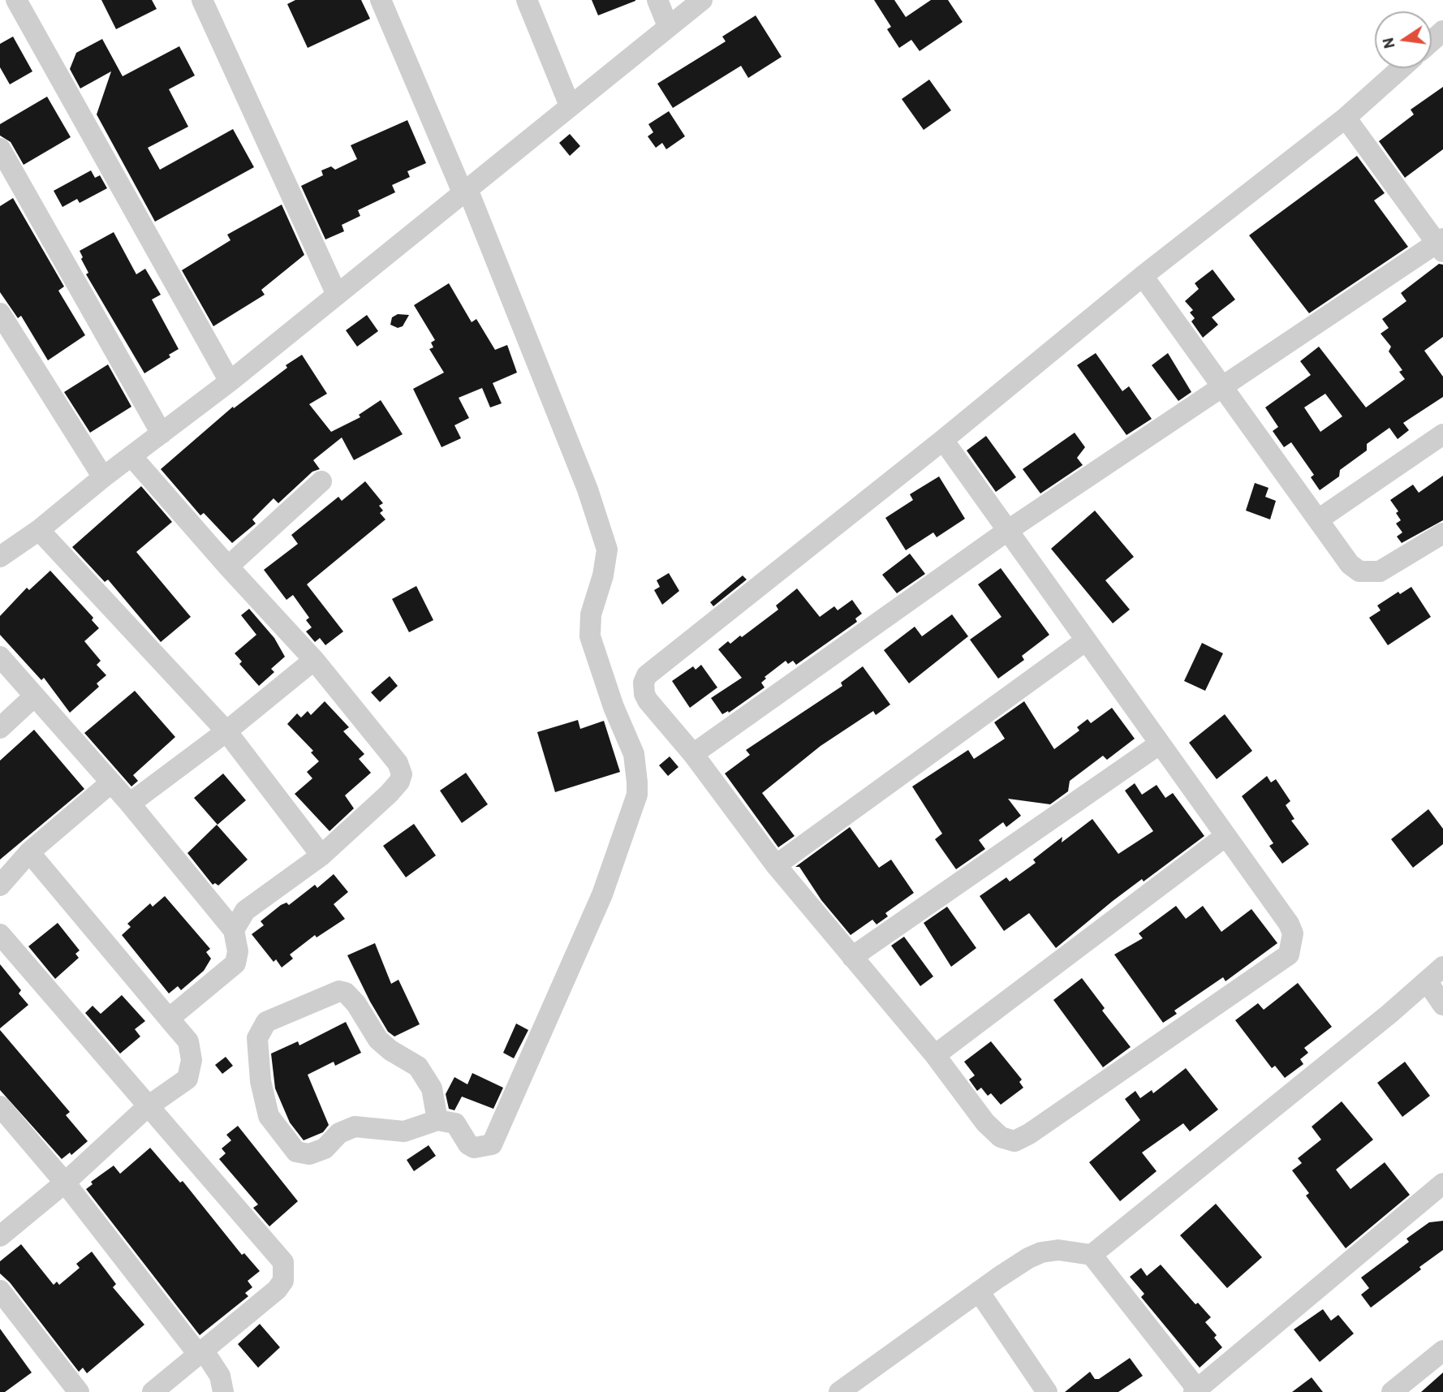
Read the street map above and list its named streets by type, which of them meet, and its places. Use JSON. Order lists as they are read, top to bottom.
{
  "north": "left"
}
